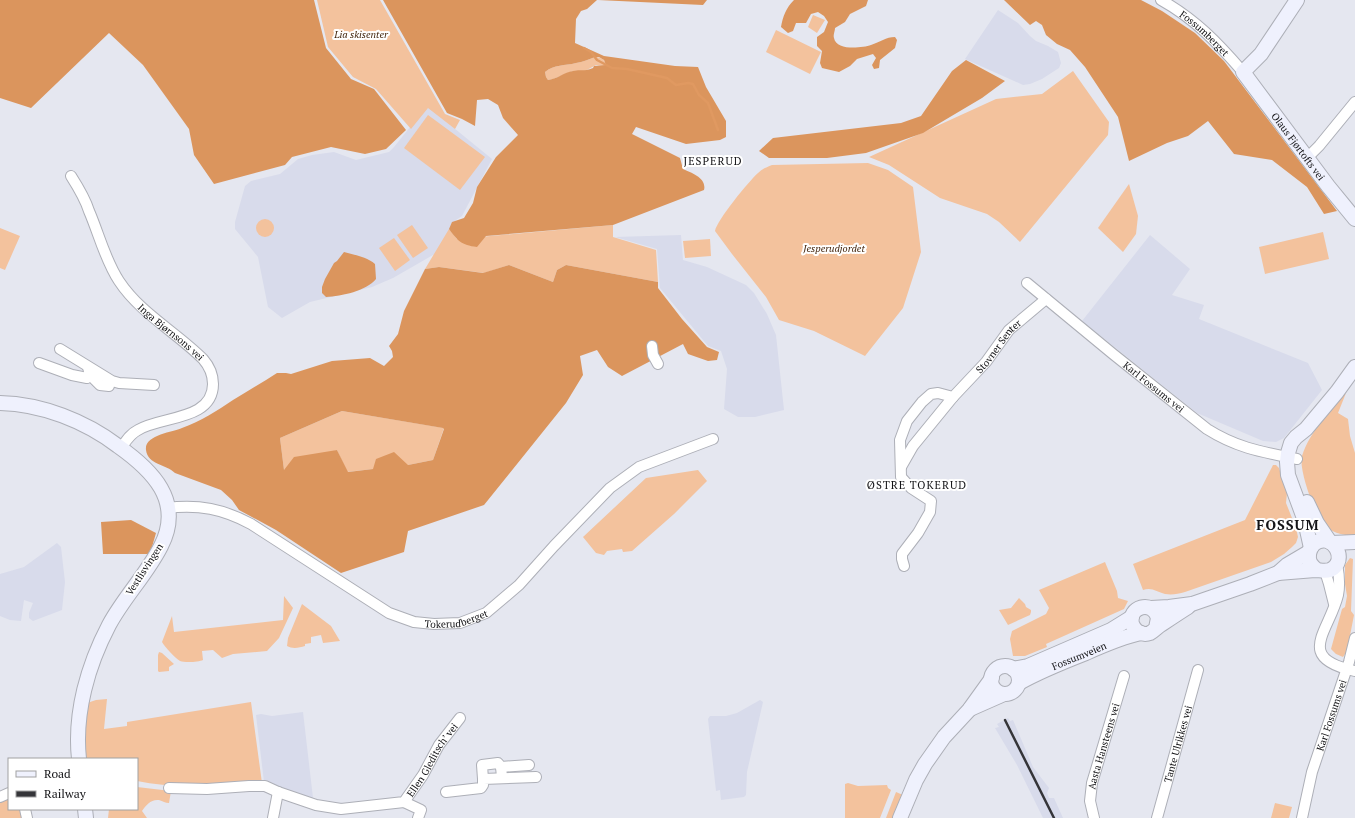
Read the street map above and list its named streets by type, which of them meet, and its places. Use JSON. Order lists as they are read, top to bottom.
{
  "streets": {
    "street": [
      "Fossumberget",
      "Olaus Fjørtofts vei",
      "Inga Bjørnsons vei",
      "Stovner Senter",
      "Karl Fossums vei",
      "Vestlisvingen",
      "Tokerudberget",
      "Fossumveien",
      "Tante Ulrikkes vei",
      "Aasta Hansteens vei",
      "Ellen Gleditsch’ vei"
    ]
  },
  "crossings": [
    ["Fossumberget", "Olaus Fjørtofts vei"],
    ["Inga Bjørnsons vei", "Vestlisvingen"],
    ["Stovner Senter", "Karl Fossums vei"],
    ["Vestlisvingen", "Tokerudberget"]
  ],
  "districts": ["JESPERUD", "ØSTRE TOKERUD", "FOSSUM"],
  "parks": ["Lia skisenter", "Jesperudjordet"],
  "legend": ["Road", "Railway"]
}
